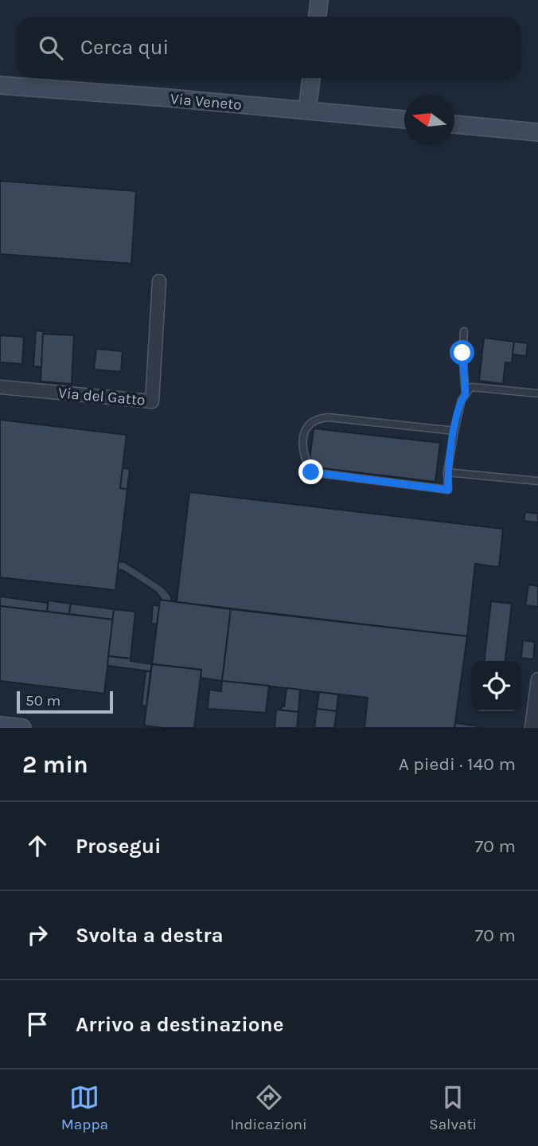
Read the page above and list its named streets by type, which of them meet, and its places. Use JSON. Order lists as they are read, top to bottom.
{
  "streets": {
    "street": ["Via Veneto", "Via del Gatto"]
  },
  "scale_bar": "50 m",
  "north": "left",
  "page": {
    "search": "Cerca qui",
    "scale": "50 m",
    "heading": ["2 min", "A piedi · 140 m"],
    "list": [
      ["Prosegui", "70 m"],
      ["Svolta a destra", "70 m"],
      "Arrivo a destinazione"
    ],
    "nav": ["Mappa", "Indicazioni", "Salvati"]
  }
}
